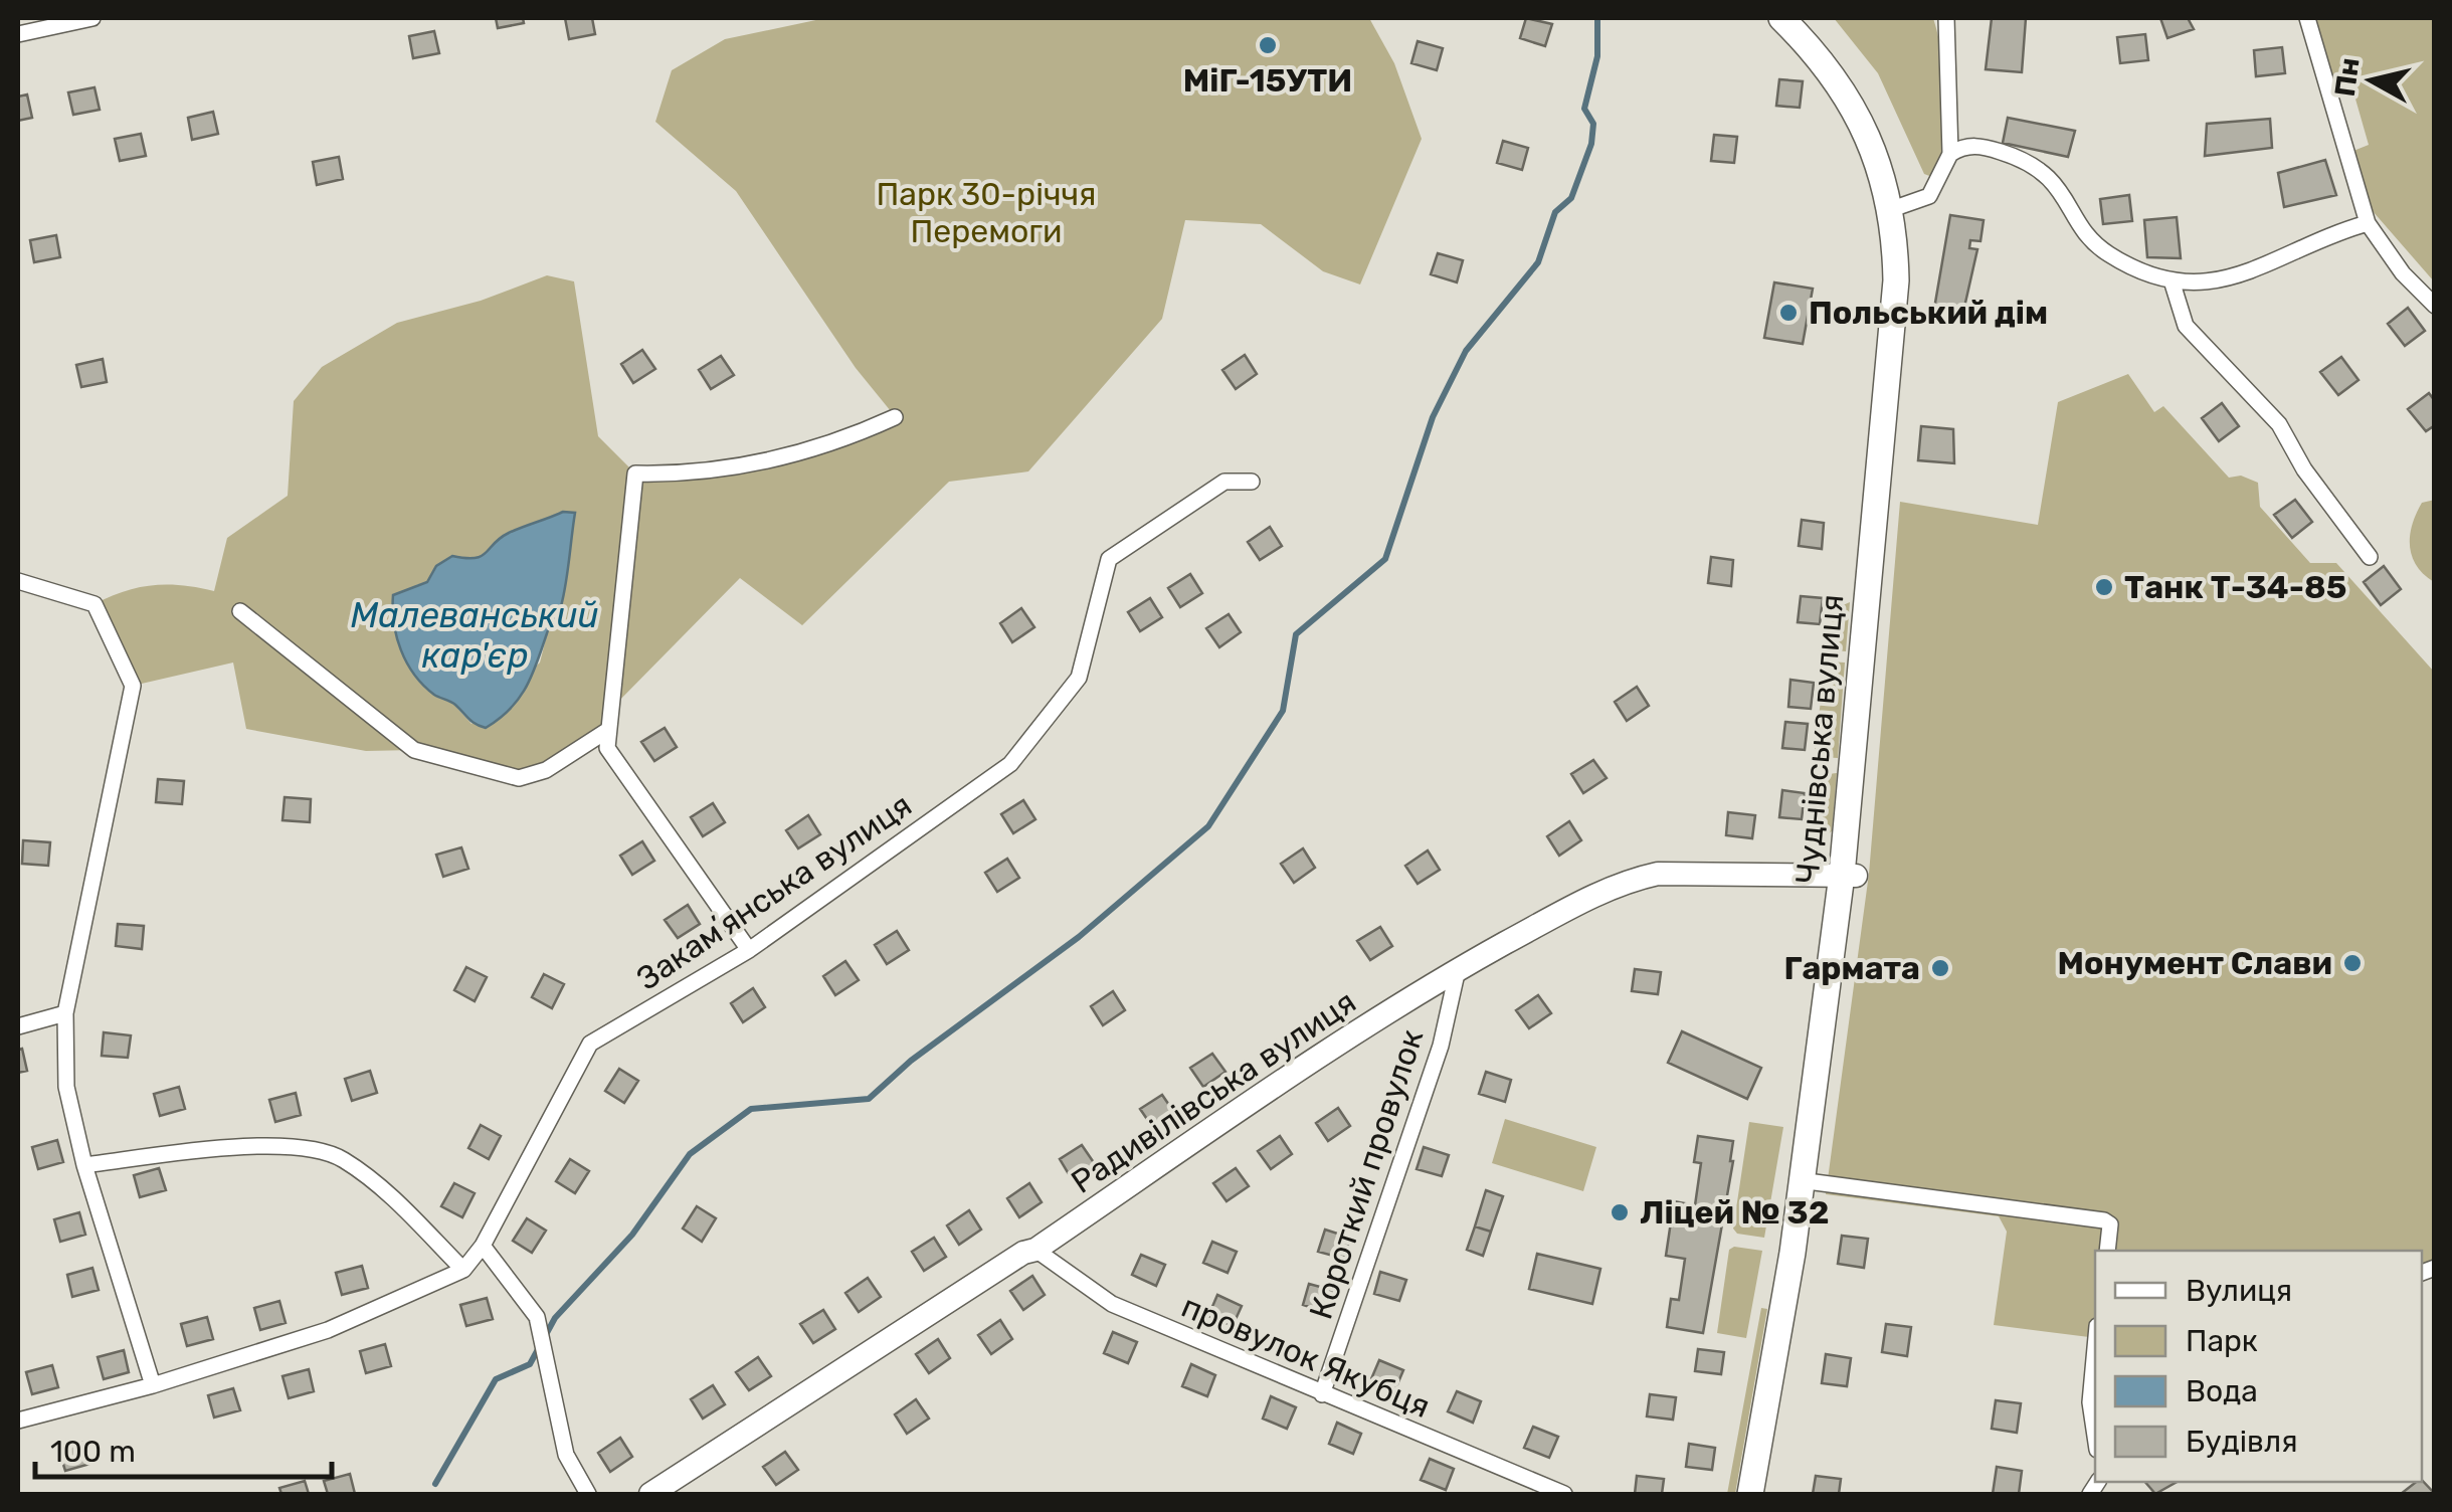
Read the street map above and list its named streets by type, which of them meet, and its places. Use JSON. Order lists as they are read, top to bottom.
{
  "streets": {
    "main road": ["Чуднівська вулиця"],
    "street": [
      "Закамʼянська вулиця",
      "Радивілівська вулиця",
      "Короткий провулок",
      "провулок Якубця"
    ]
  },
  "crossings": [
    ["Чуднівська вулиця", "Радивілівська вулиця"],
    ["Радивілівська вулиця", "Короткий провулок"],
    ["Радивілівська вулиця", "провулок Якубця"],
    ["Короткий провулок", "провулок Якубця"]
  ],
  "water": ["Малеванський кар'єр"],
  "parks": ["Парк 30-річчя Перемоги"],
  "places": [
    "МіГ-15УТИ",
    "Польський дім",
    "Танк Т-34-85",
    "Монумент Слави",
    "Гармата",
    "Ліцей № 32"
  ],
  "legend": [
    "Вулиця",
    "Парк",
    "Вода",
    "Будівля"
  ],
  "scale_bar": "100 m",
  "north": "left"
}
